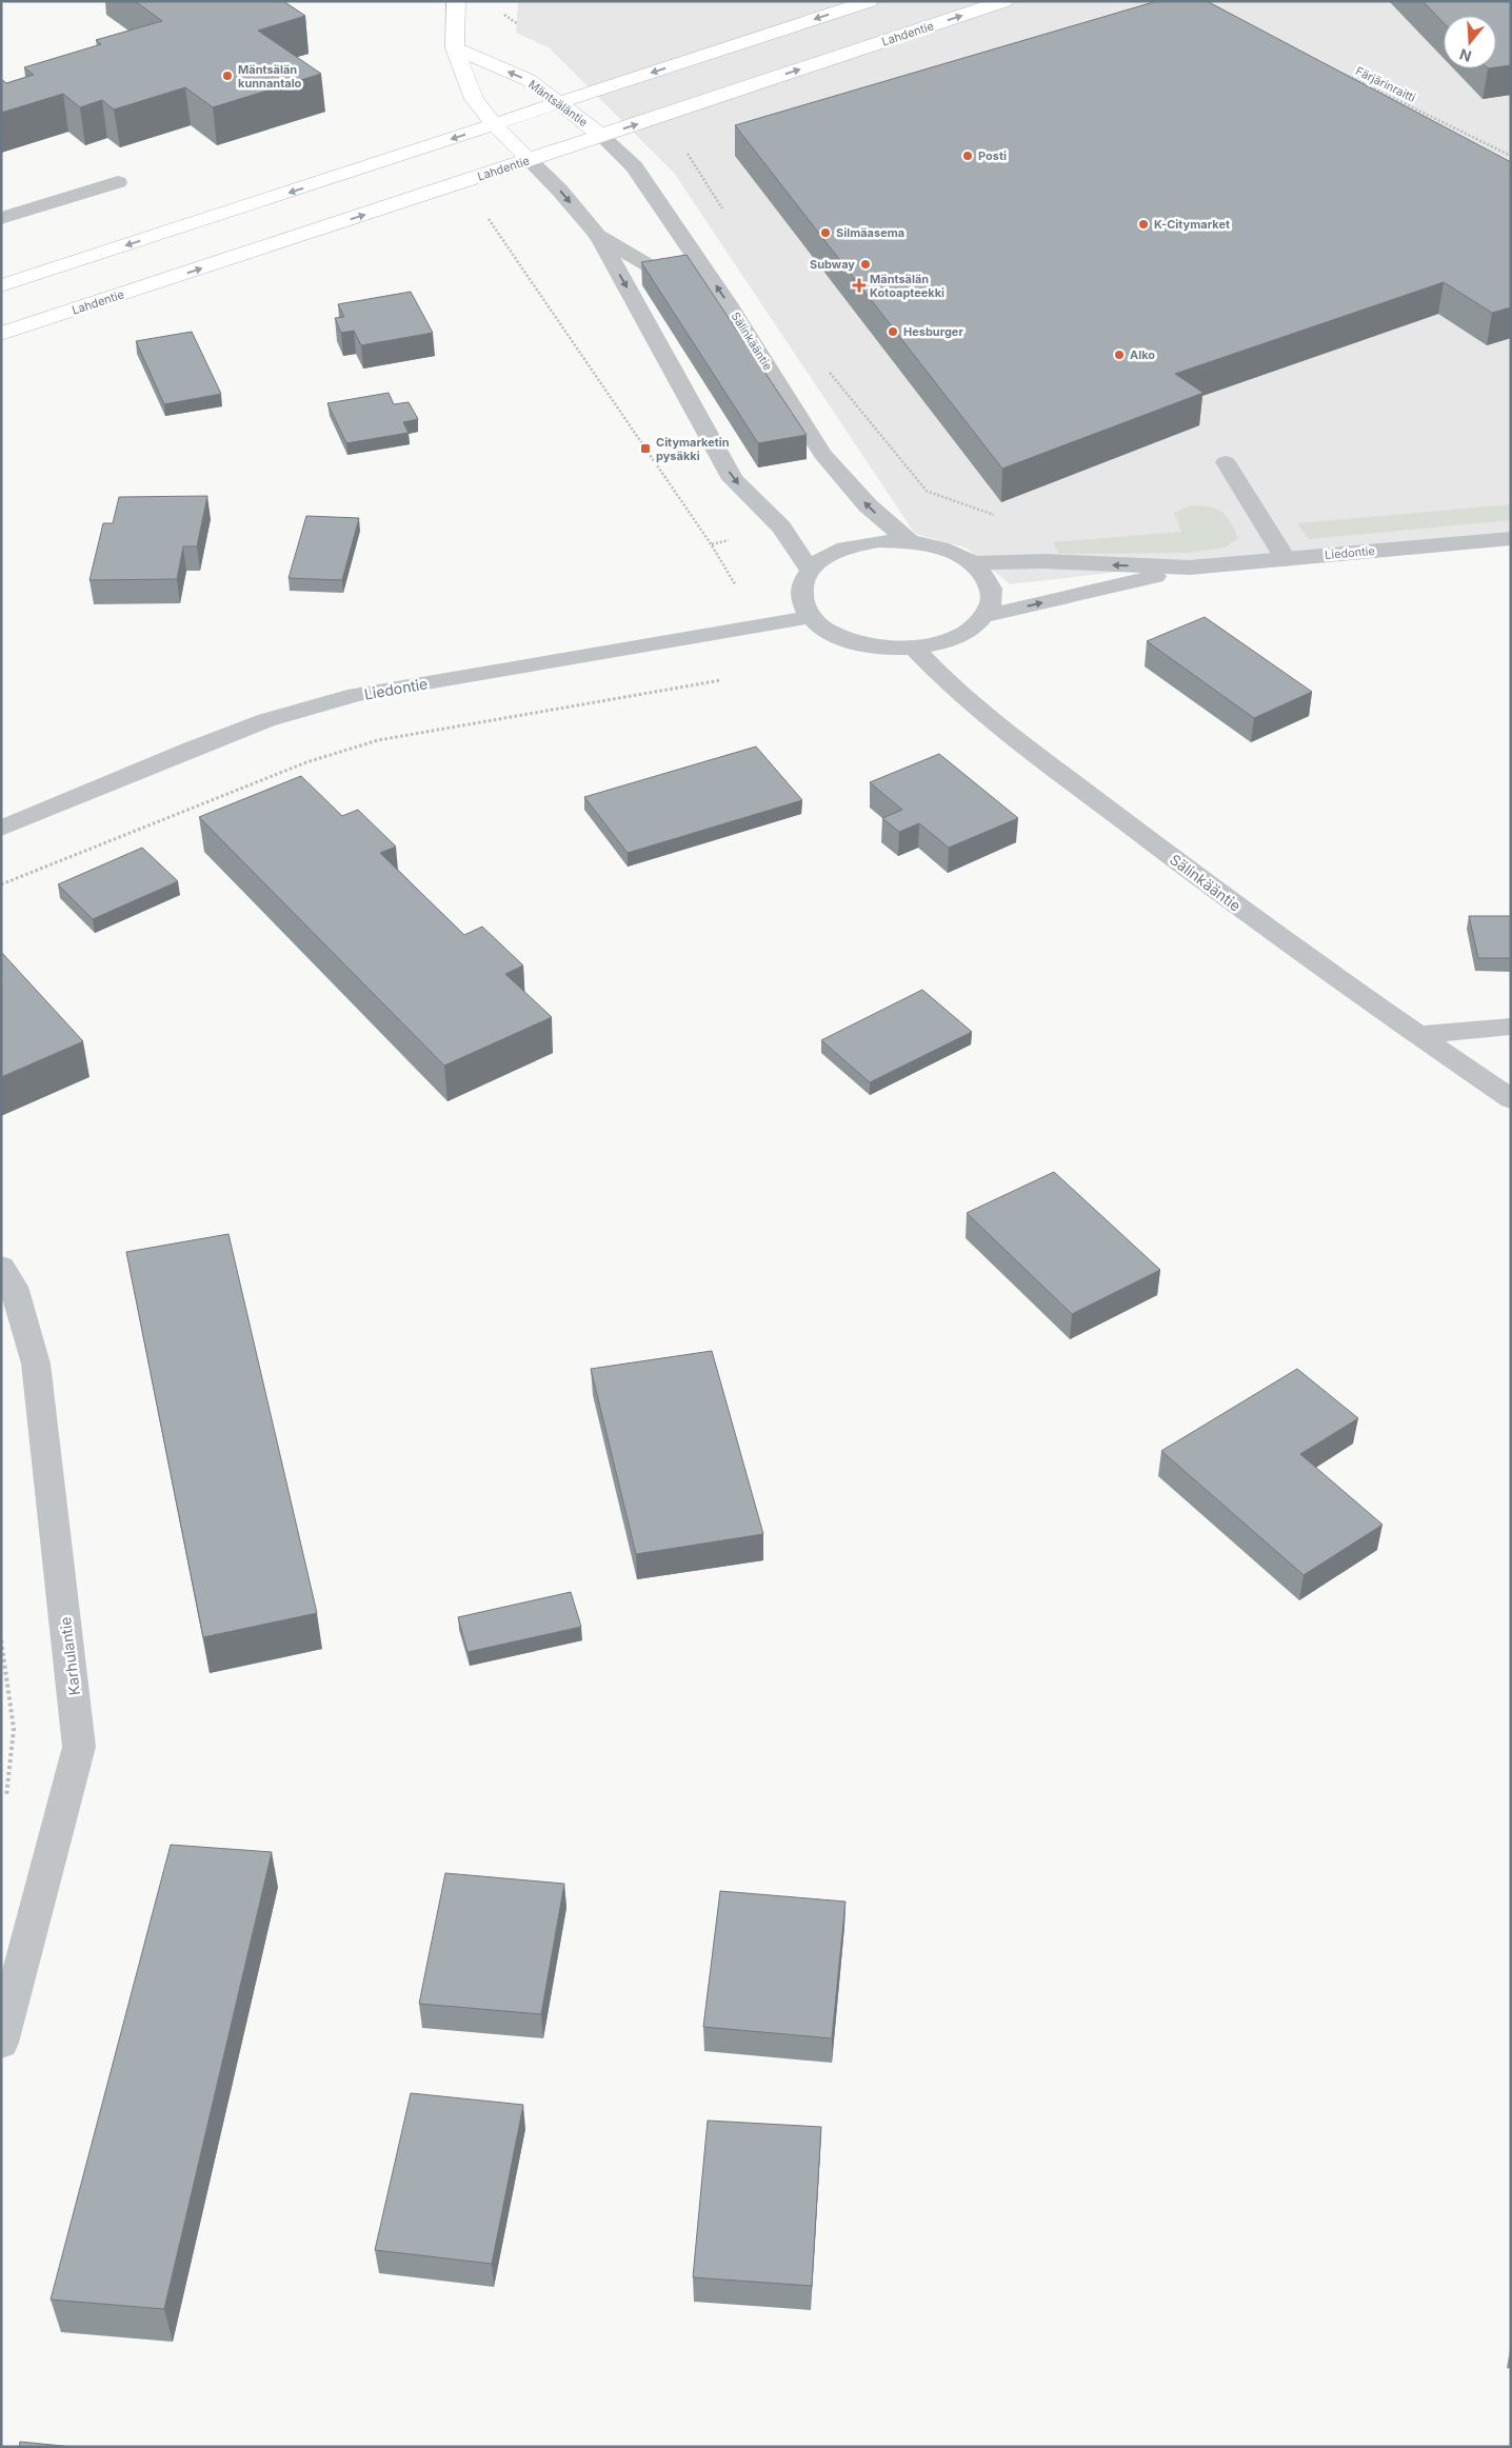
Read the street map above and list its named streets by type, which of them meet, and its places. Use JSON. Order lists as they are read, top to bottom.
{
  "streets": {
    "main road": ["Lahdentie", "Mäntsäläntie"],
    "street": ["Sälinkääntie", "Liedontie", "Karhulantie"],
    "path": ["Färjärinraitti"]
  },
  "crossings": [
    ["Lahdentie", "Mäntsäläntie"],
    ["Lahdentie", "Sälinkääntie"],
    ["Mäntsäläntie", "Sälinkääntie"],
    ["Sälinkääntie", "Liedontie"]
  ],
  "places": {
    "other": [
      "Mäntsälän kunnantalo",
      "Posti",
      "K-Citymarket",
      "Silmäasema",
      "Subway",
      "Hesburger",
      "Alko"
    ],
    "health": ["Mäntsälän Kotoapteekki"],
    "transit": ["Citymarketin pysäkki"]
  },
  "north": "bottom"
}
